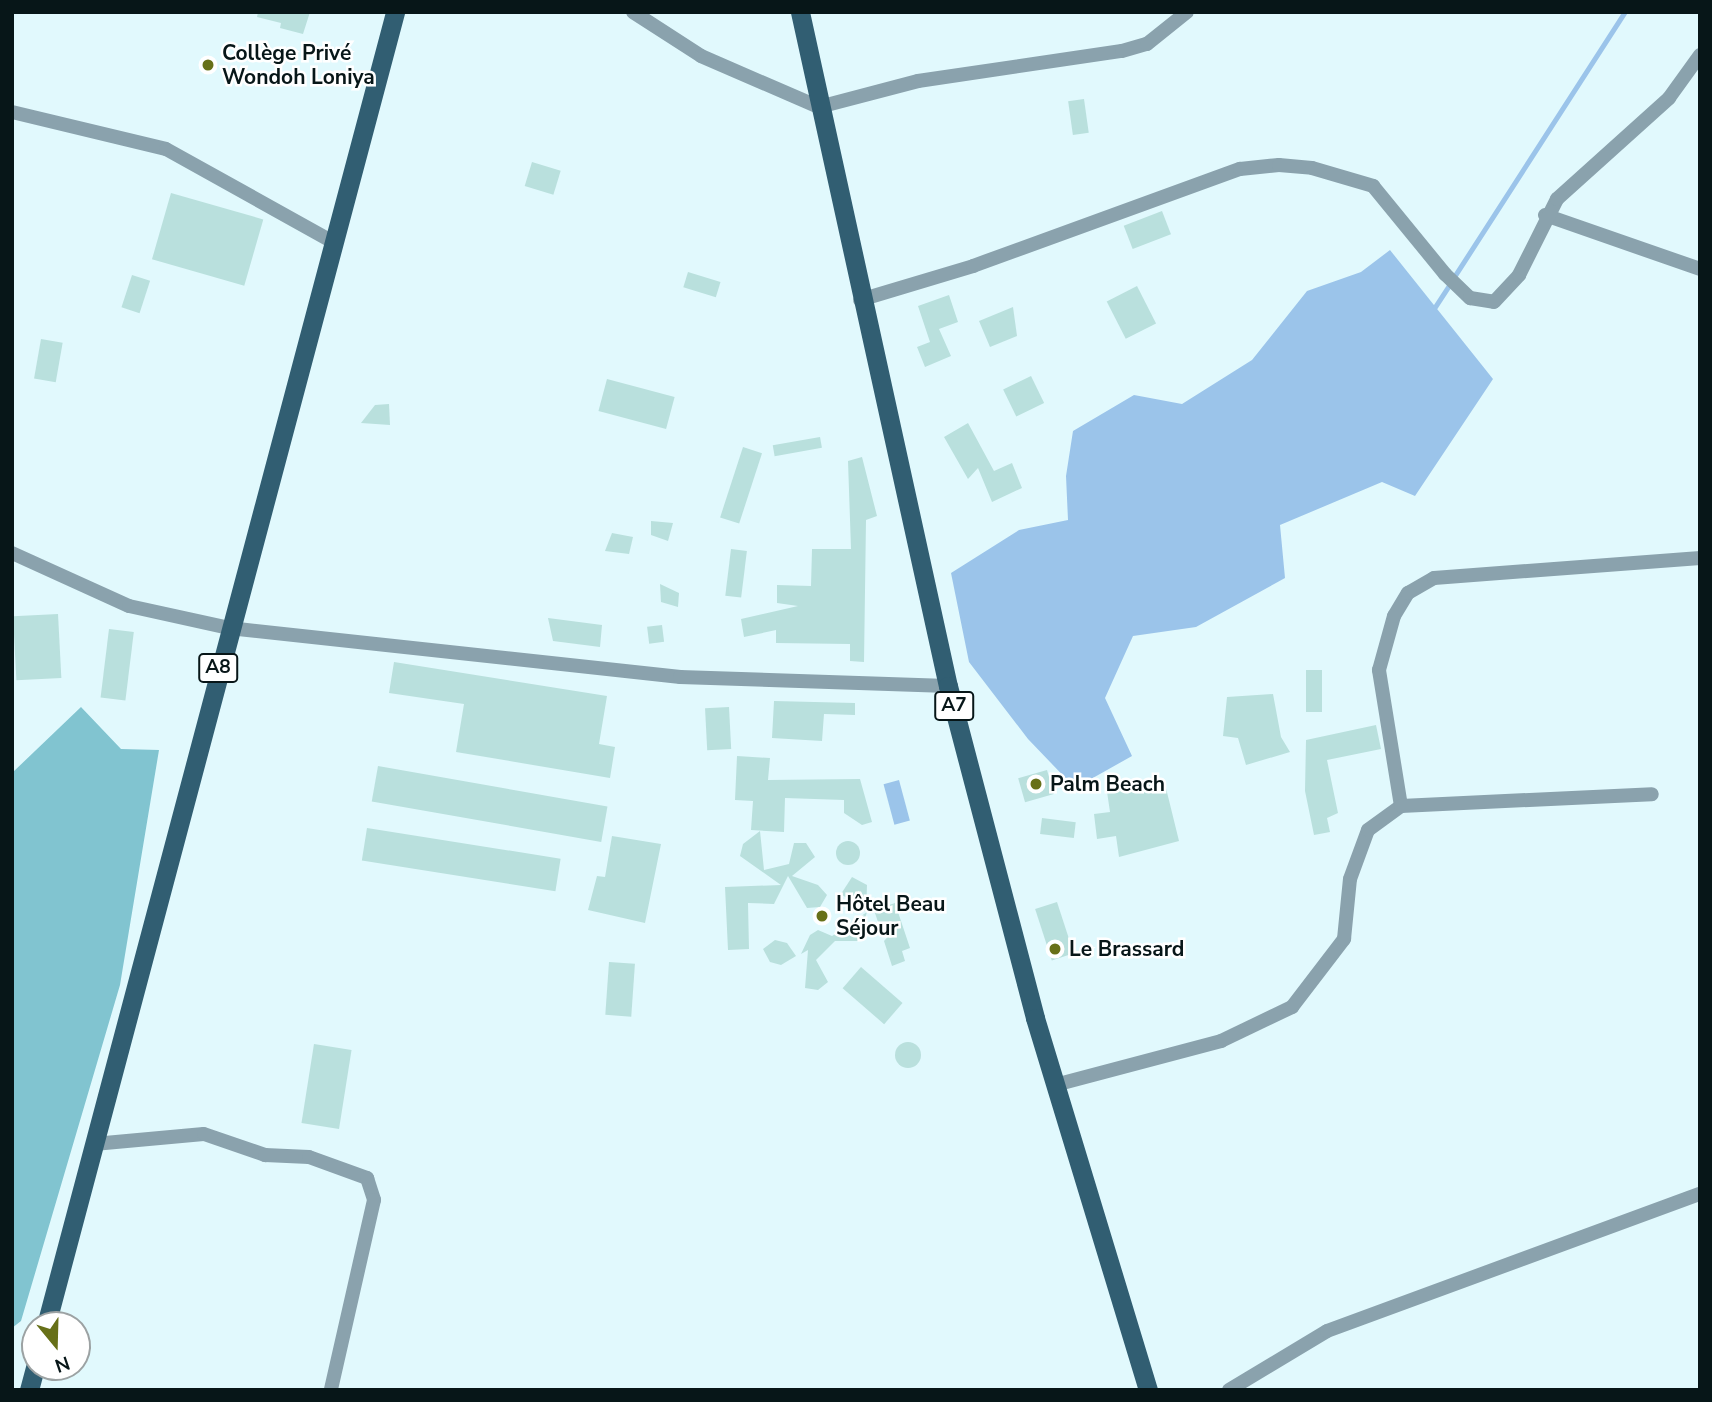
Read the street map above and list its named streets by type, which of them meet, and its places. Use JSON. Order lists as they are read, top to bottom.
{
  "streets": {
    "main road": ["A8", "A7"]
  },
  "places": [
    "Collège Privé Wondoh Loniya",
    "Palm Beach",
    "Hôtel Beau Séjour",
    "Le Brassard"
  ],
  "north": "bottom"
}
